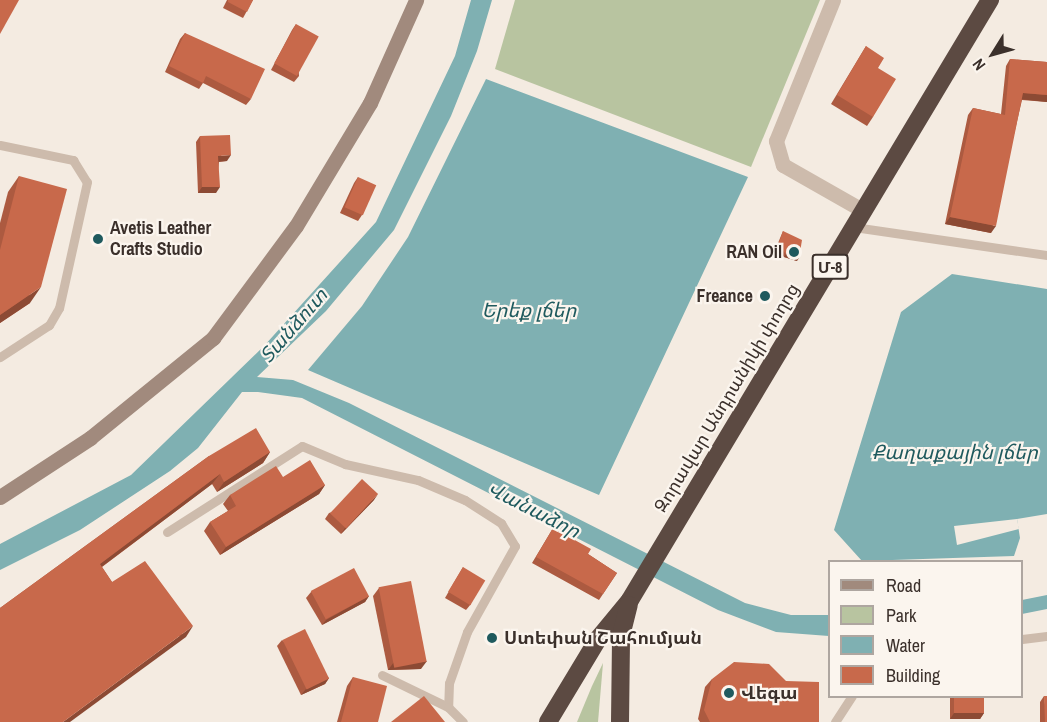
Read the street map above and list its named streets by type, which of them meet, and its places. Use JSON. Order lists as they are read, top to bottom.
{
  "streets": {
    "highway": ["Մ-8", "Զորավար Անդրանիկի փողոց"]
  },
  "crossings": [
    ["Մ-8", "Զորավար Անդրանիկի փողոց"]
  ],
  "water": [
    "Երեք լճեր",
    "Տանձուտ",
    "Քաղաքային լճեր",
    "Վանաձոր"
  ],
  "places": [
    "Avetis Leather Crafts Studio",
    "RAN Oil",
    "Freance",
    "Ստեփան Շահումյան",
    "Վեգա"
  ],
  "legend": [
    "Road",
    "Park",
    "Water",
    "Building"
  ],
  "north": "bottom left"
}
